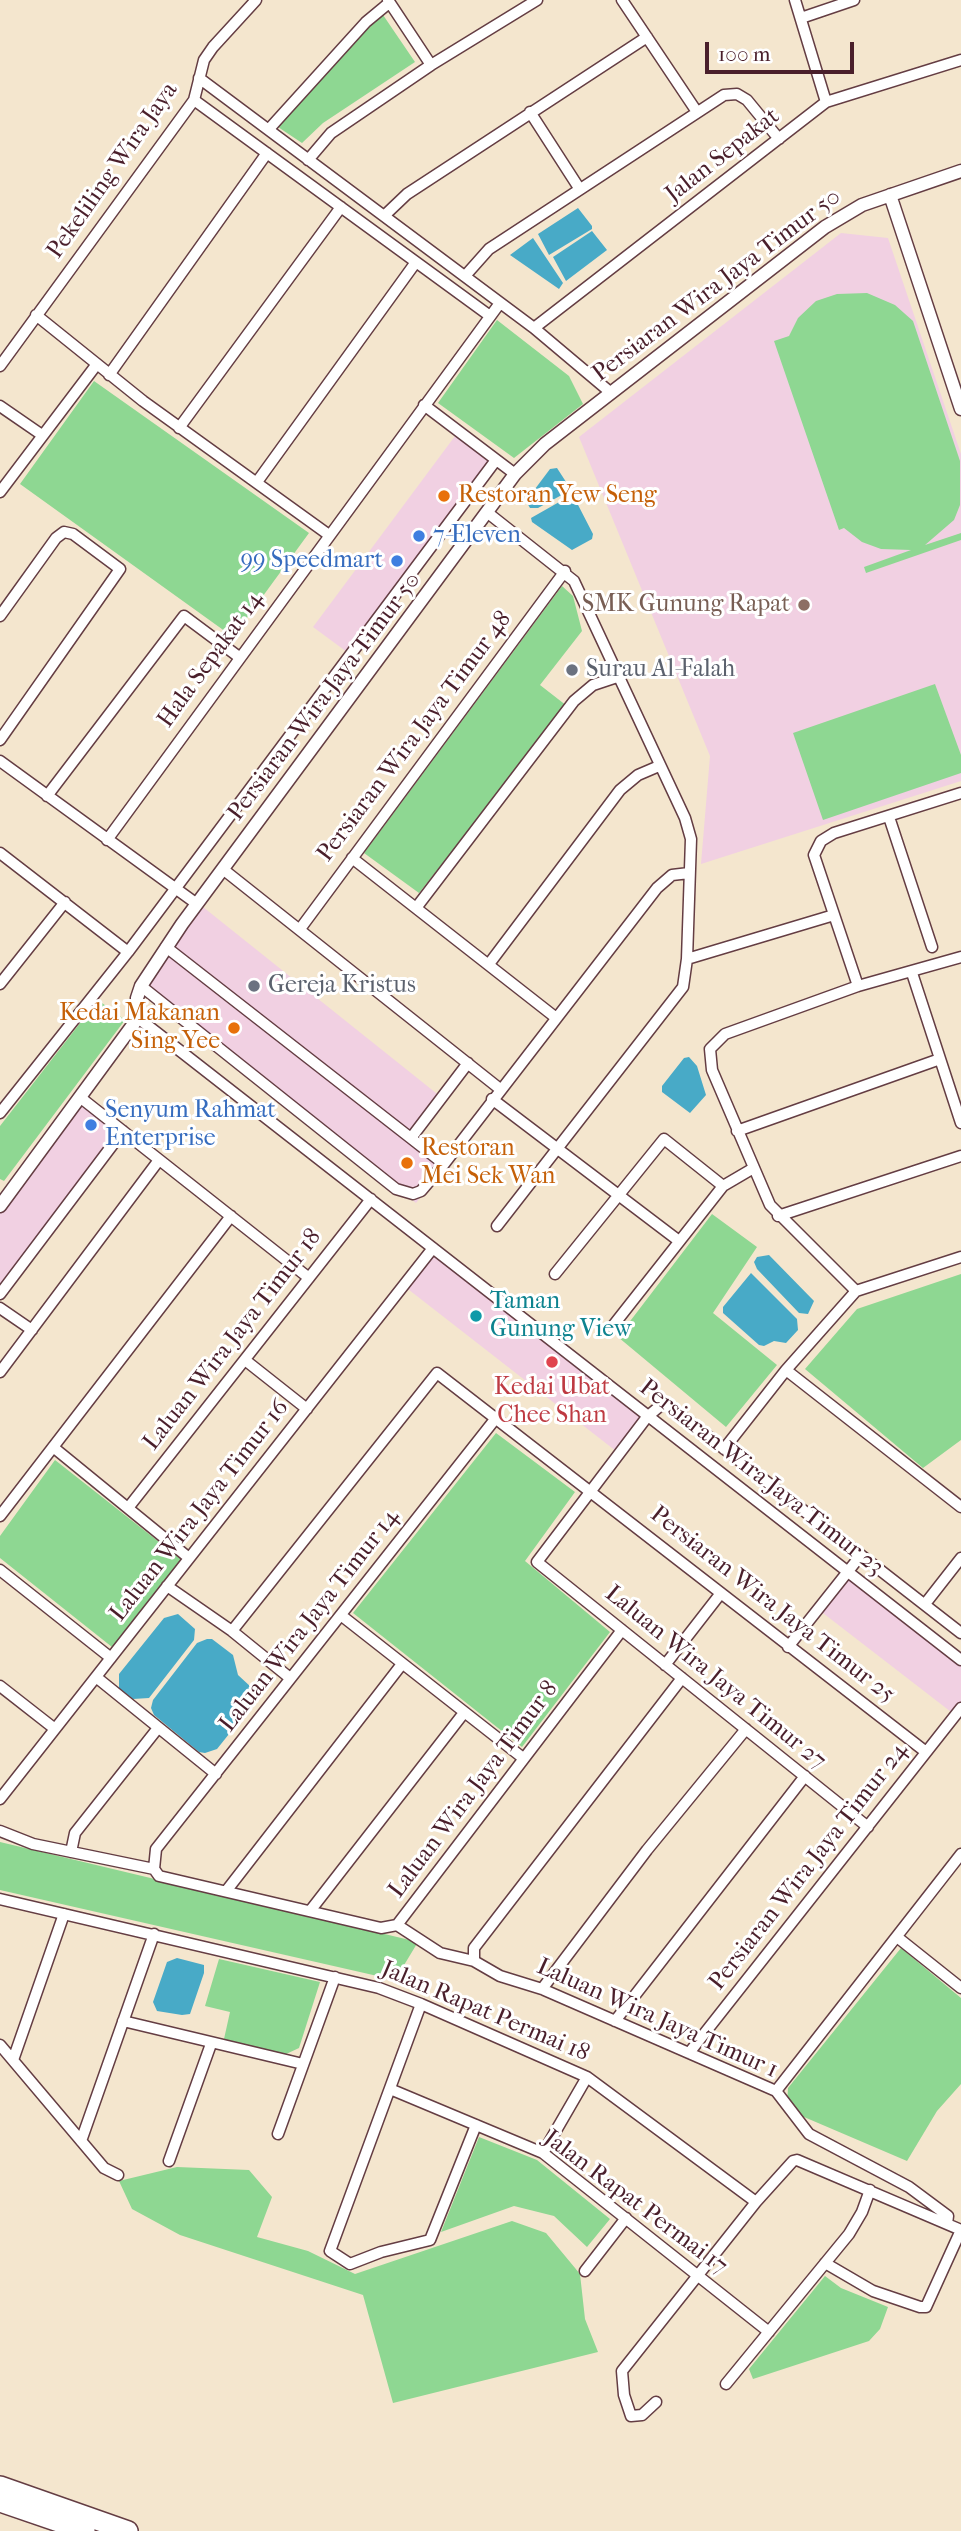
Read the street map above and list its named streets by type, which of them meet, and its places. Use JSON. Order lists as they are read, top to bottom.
{
  "streets": {
    "street": [
      "Jalan Sepakat",
      "Pekeliling Wira Jaya",
      "Persiaran Wira Jaya Timur 50",
      "Hala Sepakat 14",
      "Persiaran Wira Jaya Timur 48",
      "Laluan Wira Jaya Timur 18",
      "Persiaran Wira Jaya Timur 23",
      "Laluan Wira Jaya Timur 16",
      "Persiaran Wira Jaya Timur 25",
      "Laluan Wira Jaya Timur 14",
      "Laluan Wira Jaya Timur 27",
      "Laluan Wira Jaya Timur 8",
      "Persiaran Wira Jaya Timur 24",
      "Jalan Rapat Permai 18",
      "Laluan Wira Jaya Timur 1",
      "Jalan Rapat Permai 17"
    ]
  },
  "crossings": [
    ["Persiaran Wira Jaya Timur 50", "Persiaran Wira Jaya Timur 23"],
    ["Laluan Wira Jaya Timur 18", "Persiaran Wira Jaya Timur 23"],
    ["Persiaran Wira Jaya Timur 23", "Laluan Wira Jaya Timur 16"],
    ["Persiaran Wira Jaya Timur 25", "Laluan Wira Jaya Timur 14"],
    ["Persiaran Wira Jaya Timur 25", "Laluan Wira Jaya Timur 27"],
    ["Persiaran Wira Jaya Timur 25", "Persiaran Wira Jaya Timur 24"],
    ["Laluan Wira Jaya Timur 14", "Laluan Wira Jaya Timur 8"],
    ["Laluan Wira Jaya Timur 27", "Laluan Wira Jaya Timur 8"],
    ["Laluan Wira Jaya Timur 27", "Persiaran Wira Jaya Timur 24"],
    ["Laluan Wira Jaya Timur 8", "Laluan Wira Jaya Timur 1"],
    ["Persiaran Wira Jaya Timur 24", "Laluan Wira Jaya Timur 1"]
  ],
  "places": [
    "Restoran Yew Seng",
    "7-Eleven",
    "99 Speedmart",
    "SMK Gunung Rapat",
    "Surau Al-Falah",
    "Gereja Kristus",
    "Kedai Makanan Sing Yee",
    "Senyum Rahmat Enterprise",
    "Restoran Mei Sek Wan",
    "Taman Gunung View",
    "Kedai Ubat Chee Shan"
  ],
  "scale_bar": "100 m"
}
